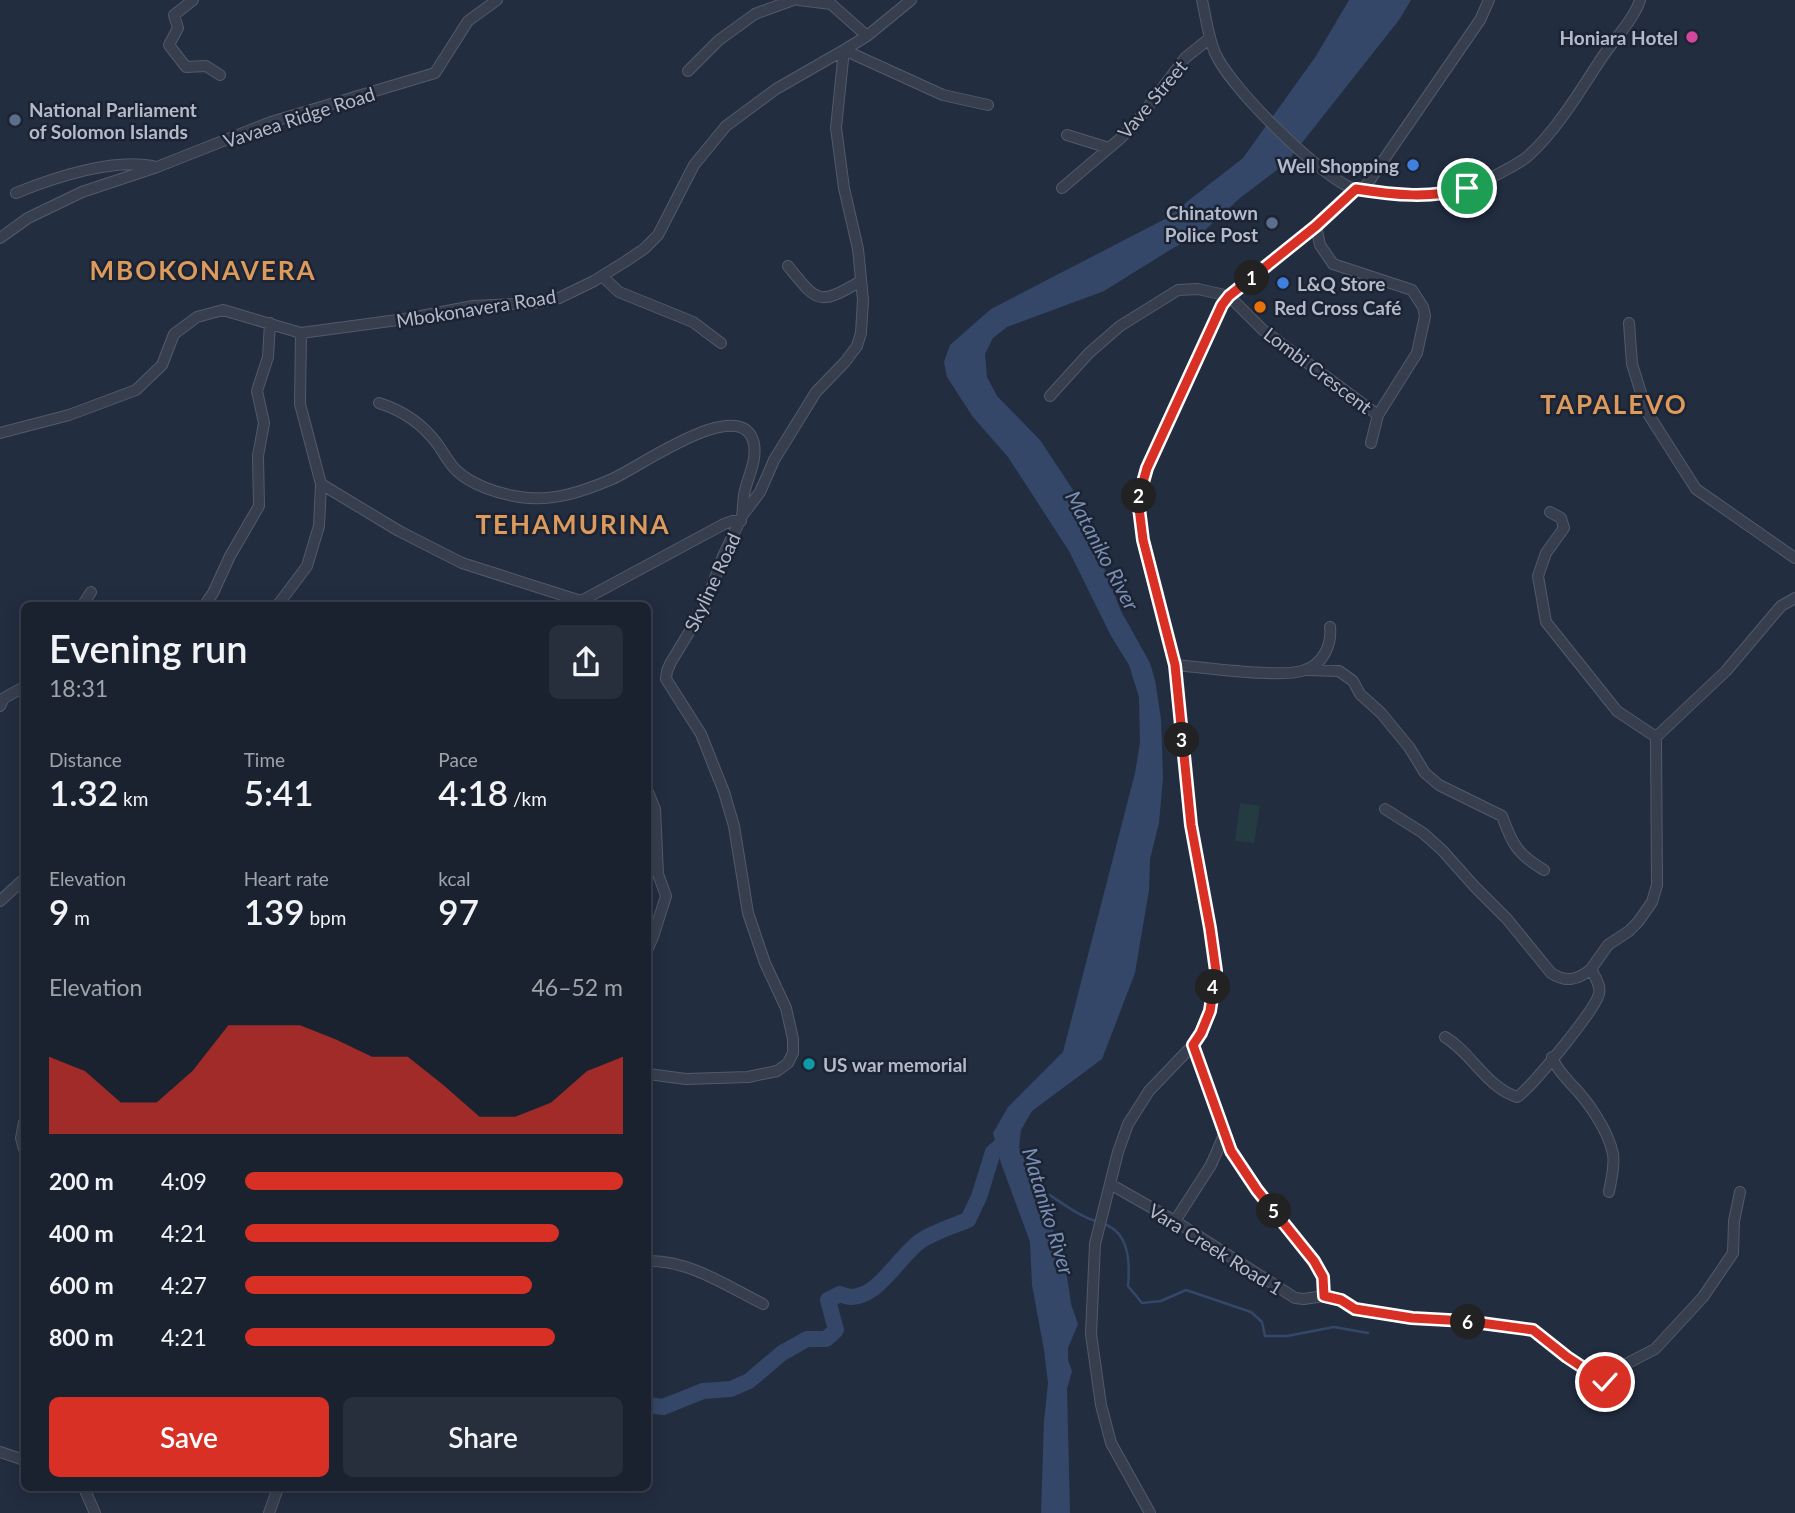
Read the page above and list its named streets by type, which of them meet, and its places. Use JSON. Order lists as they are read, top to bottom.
{
  "streets": {
    "street": [
      "Vave Street",
      "Vavaea Ridge Road",
      "Mbokonavera Road",
      "Lombi Crescent",
      "Skyline Road",
      "Vara Creek Road 1"
    ]
  },
  "crossings": [
    ["Mbokonavera Road", "Skyline Road"]
  ],
  "districts": ["MBOKONAVERA", "TAPALEVO", "TEHAMURINA"],
  "water": ["Mataniko River"],
  "places": [
    "Honiara Hotel",
    "National Parliament of Solomon Islands",
    "Well Shopping",
    "Chinatown Police Post",
    "L&Q Store",
    "Red Cross Café",
    "US war memorial"
  ],
  "page": {
    "pins": [
      "1",
      "2",
      "3",
      "4",
      "5",
      "6"
    ],
    "heading": ["Evening run", "18:31"],
    "stats": [
      ["Distance", "1.32 km"],
      ["Time", "5:41"],
      ["Pace", "4:18 /km"],
      ["Elevation", "9 m"],
      ["Heart rate", "139 bpm"],
      ["kcal", "97"]
    ],
    "chart": ["Elevation", "46–52 m"],
    "list": [
      {
        "name": "200 m",
        "note": "4:09"
      },
      {
        "name": "400 m",
        "note": "4:21"
      },
      {
        "name": "600 m",
        "note": "4:27"
      },
      {
        "name": "800 m",
        "note": "4:21"
      }
    ],
    "buttons": ["Save", "Share"]
  }
}
